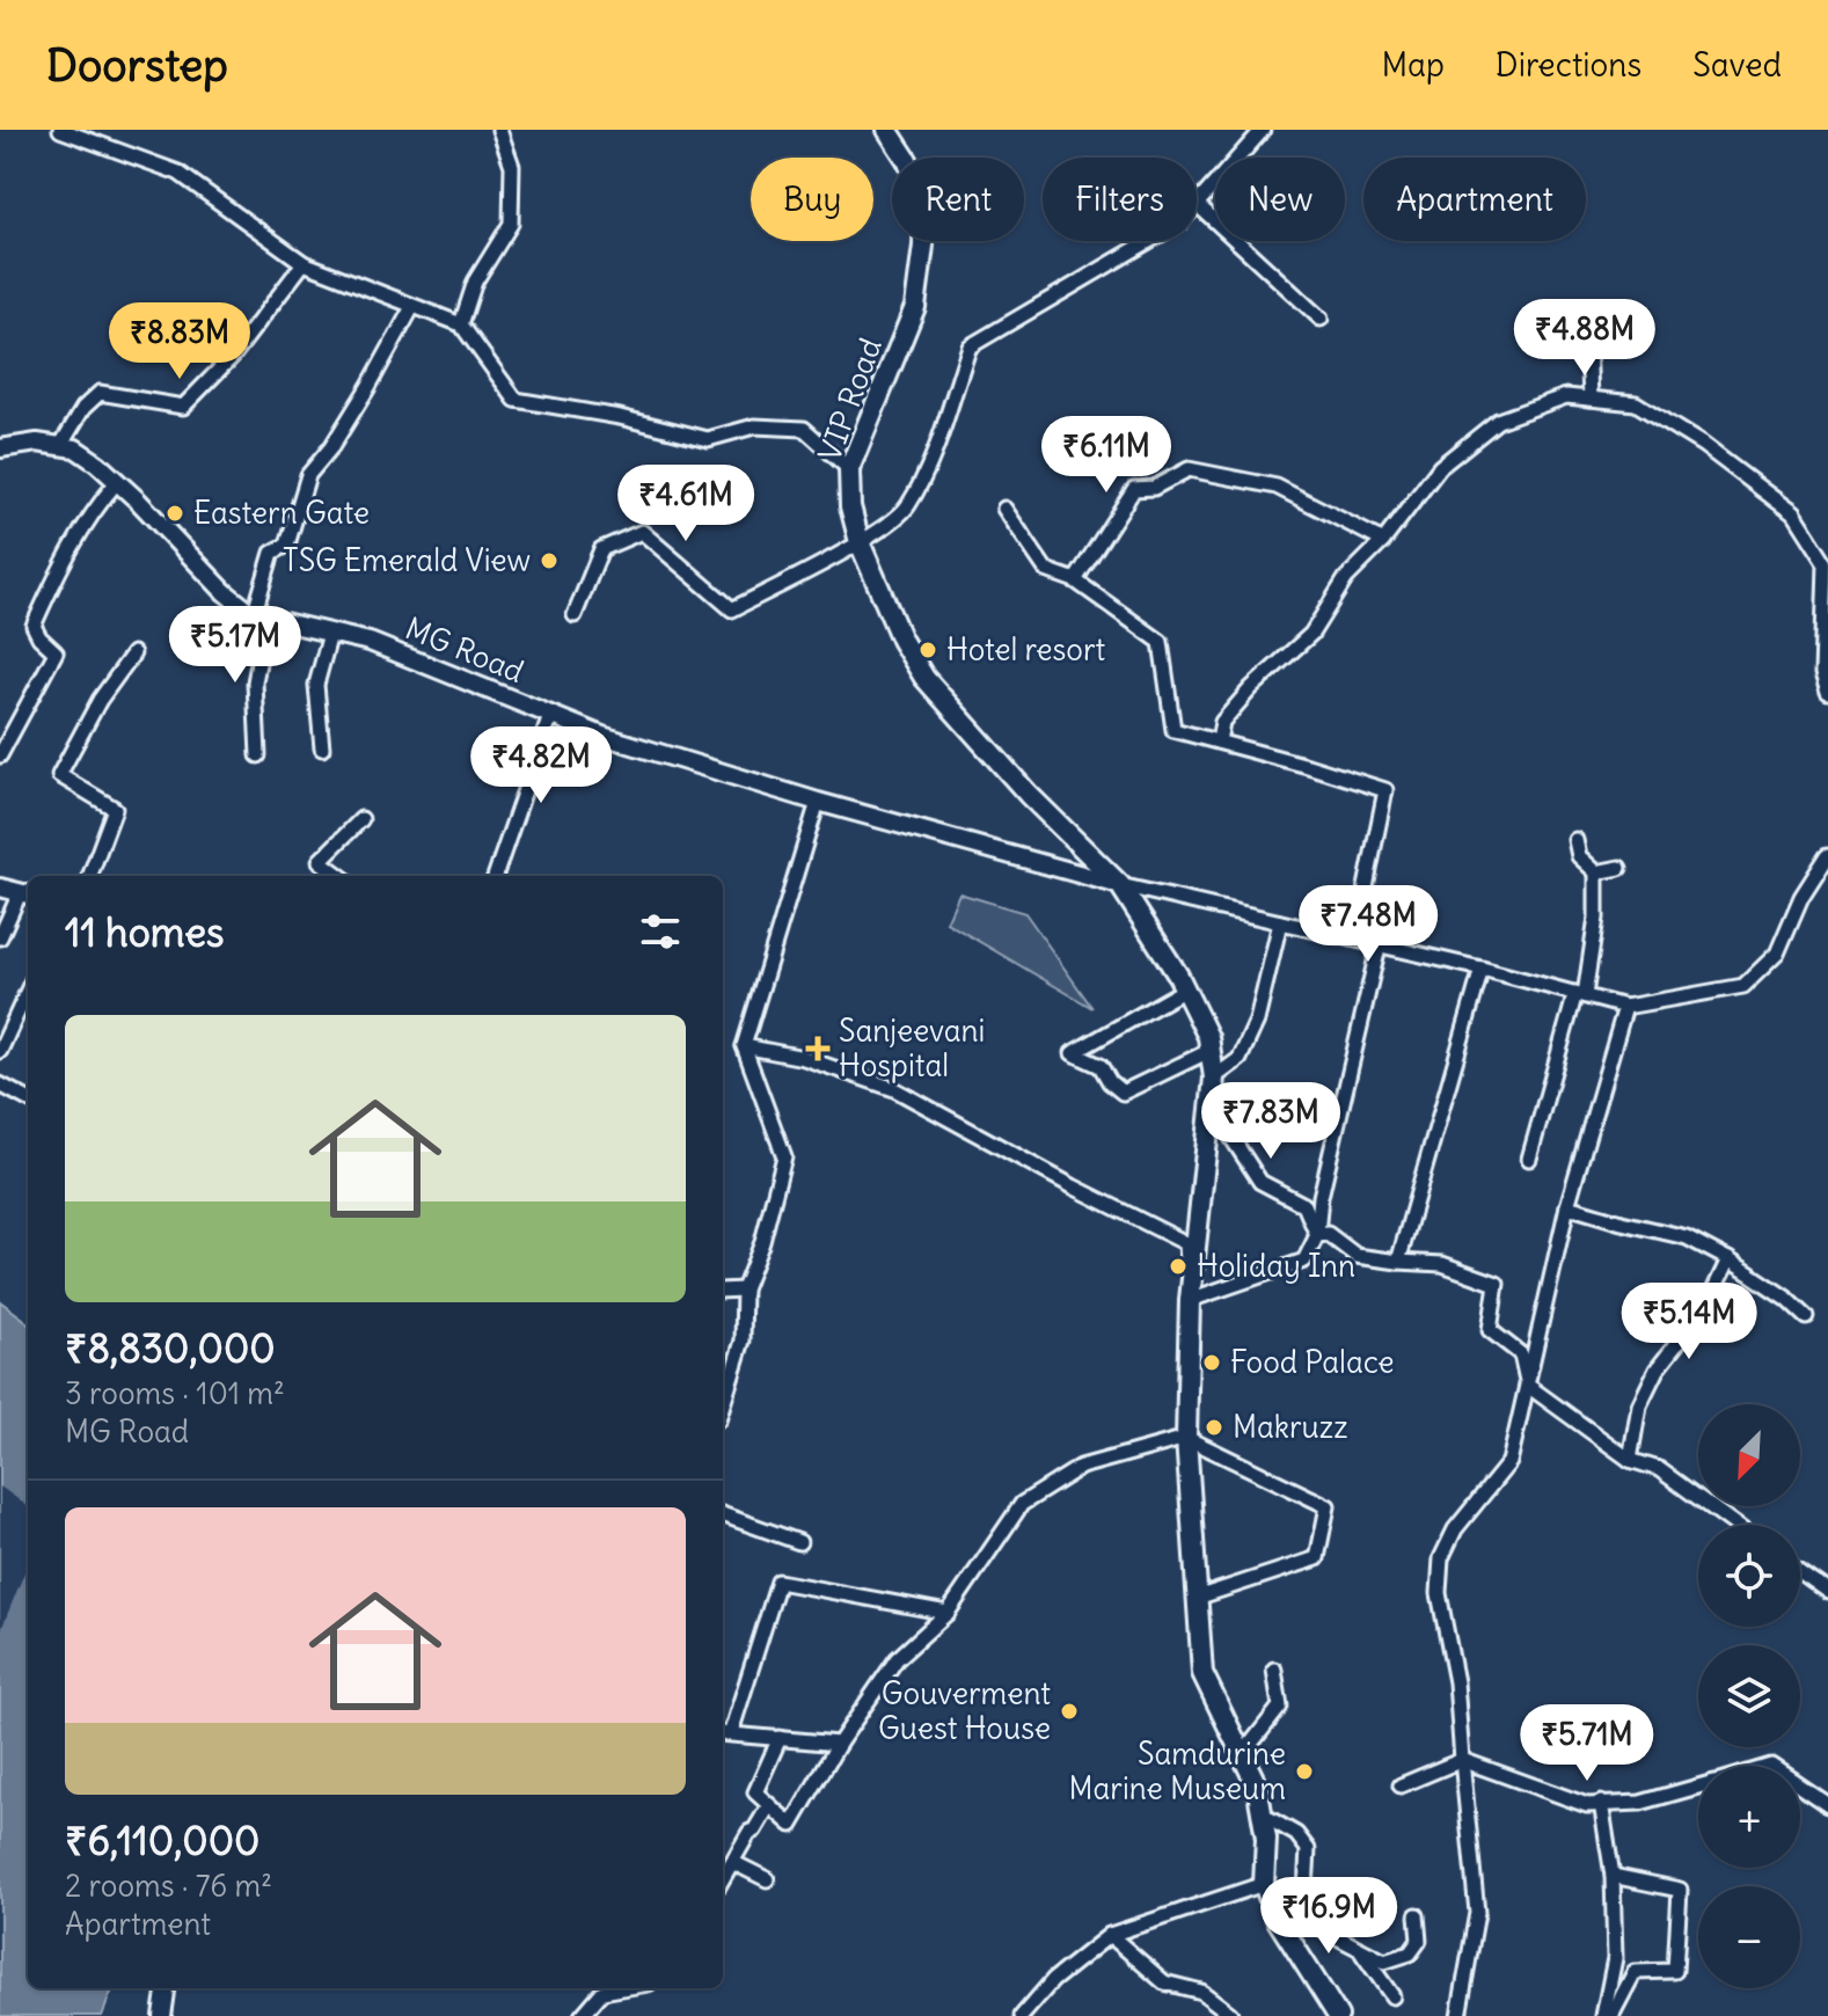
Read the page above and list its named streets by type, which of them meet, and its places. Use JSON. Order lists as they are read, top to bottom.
{
  "streets": {
    "highway": ["VIP Road"],
    "main road": ["MG Road"]
  },
  "crossings": [
    ["VIP Road", "MG Road"]
  ],
  "places": {
    "other": [
      "Eastern Gate",
      "TSG Emerald View",
      "Hotel resort",
      "Holiday Inn",
      "Food Palace",
      "Makruzz",
      "Gouverment Guest House",
      "Samdurine Marine Museum"
    ],
    "health": ["Sanjeevani Hospital"]
  },
  "north": "bottom left",
  "page": {
    "header": "Doorstep",
    "nav": ["Map", "Directions", "Saved"],
    "chip": [
      "Buy",
      "Rent",
      "Filters",
      "New",
      "Apartment"
    ],
    "price": [
      "₹4.88M",
      "₹8.83M",
      "₹6.11M",
      "₹4.61M",
      "₹5.17M",
      "₹4.82M",
      "₹7.48M",
      "₹7.83M",
      "₹5.14M",
      "₹5.71M",
      "₹16.9M"
    ],
    "heading": "11 homes",
    "list": [
      {
        "name": "₹8,830,000",
        "note": "3 rooms · 101 m² · MG Road"
      },
      {
        "name": "₹6,110,000",
        "note": "2 rooms · 76 m² · Apartment"
      }
    ],
    "map_buttons": ["+", "−"]
  }
}
